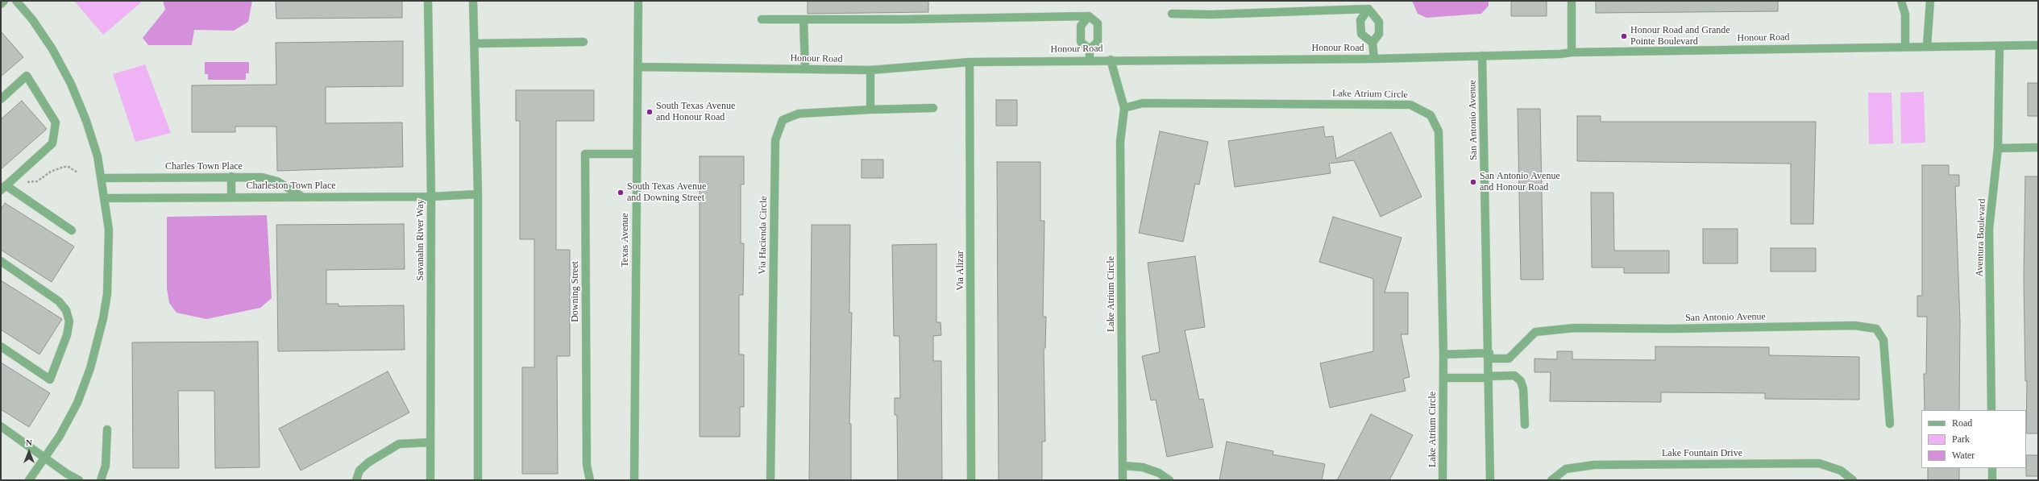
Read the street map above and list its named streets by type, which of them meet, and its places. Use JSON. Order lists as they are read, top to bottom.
{
  "streets": {
    "street": [
      "Honour Road",
      "Lake Atrium Circle",
      "San Antonio Avenue",
      "Charles Town Place",
      "Charleston Town Place",
      "Via Hacienda Circle",
      "Aventura Boulevard",
      "Savanahn River Way",
      "Texas Avenue",
      "Via Alizar",
      "Downing Street",
      "Lake Fountain Drive"
    ]
  },
  "crossings": [
    ["Honour Road", "Lake Atrium Circle"],
    ["Honour Road", "San Antonio Avenue"],
    ["Honour Road", "Aventura Boulevard"],
    ["Honour Road", "Texas Avenue"],
    ["Honour Road", "Via Alizar"],
    ["Lake Atrium Circle", "San Antonio Avenue"],
    ["Charles Town Place", "Charleston Town Place"],
    ["Charleston Town Place", "Savanahn River Way"],
    ["Texas Avenue", "Downing Street"]
  ],
  "places": [
    "Honour Road and Grande Pointe Boulevard",
    "South Texas Avenue and Honour Road",
    "San Antonio Avenue and Honour Road",
    "South Texas Avenue and Downing Street"
  ],
  "legend": ["Road", "Park", "Water"],
  "north": "top"
}
